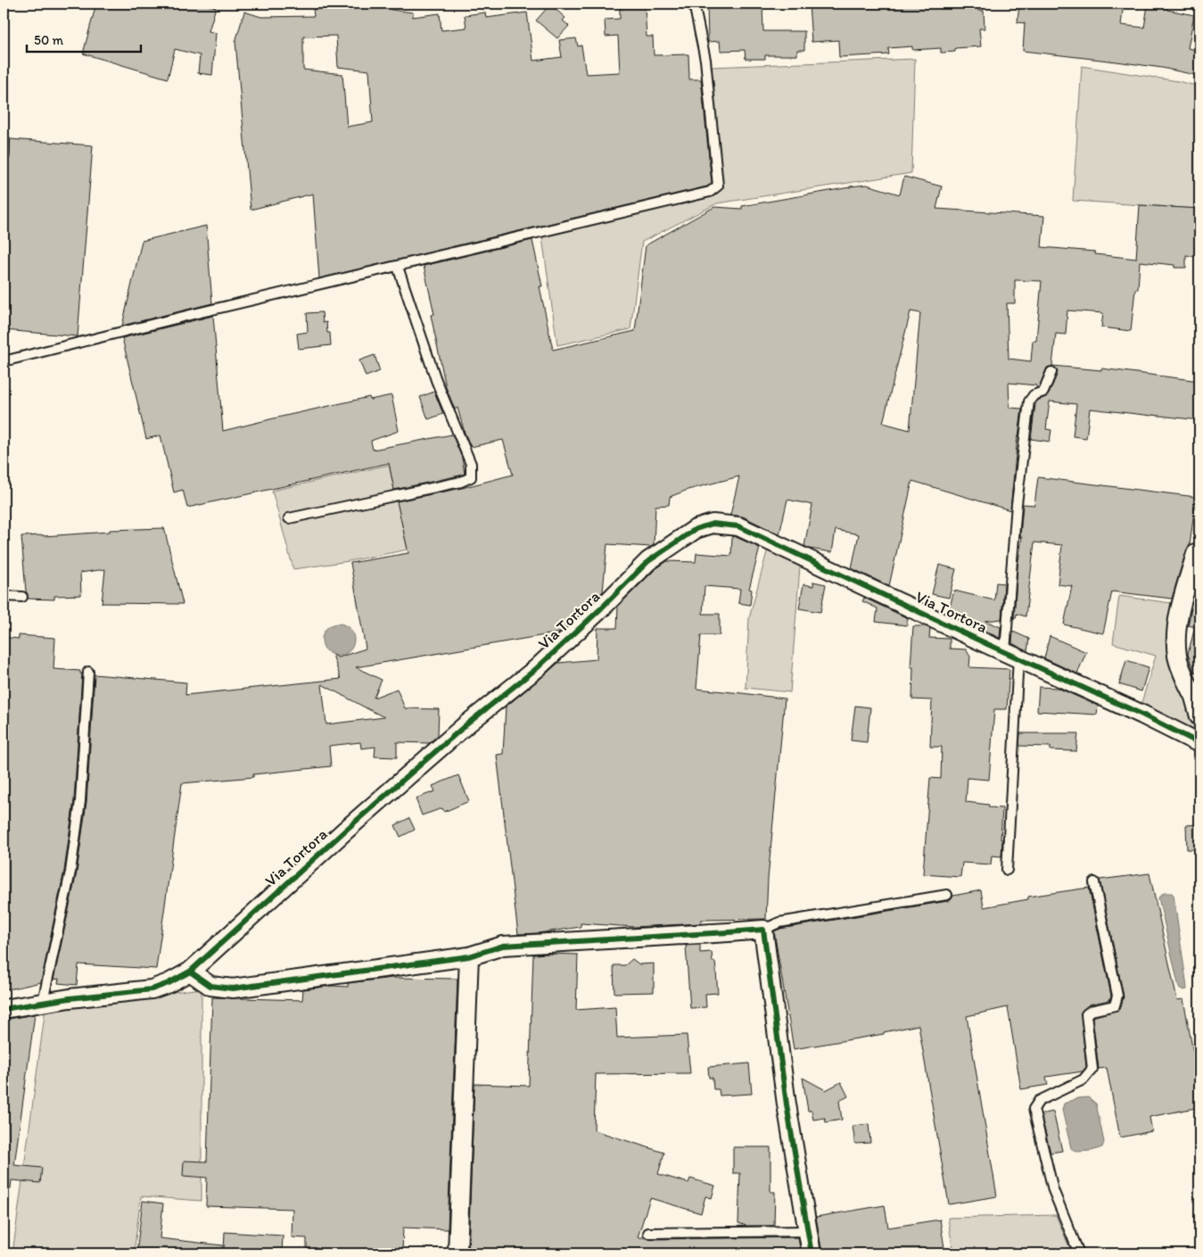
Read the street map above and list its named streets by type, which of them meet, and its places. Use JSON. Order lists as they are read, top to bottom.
{
  "streets": {
    "street": ["Via Tortora"]
  },
  "scale_bar": "50 m"
}
